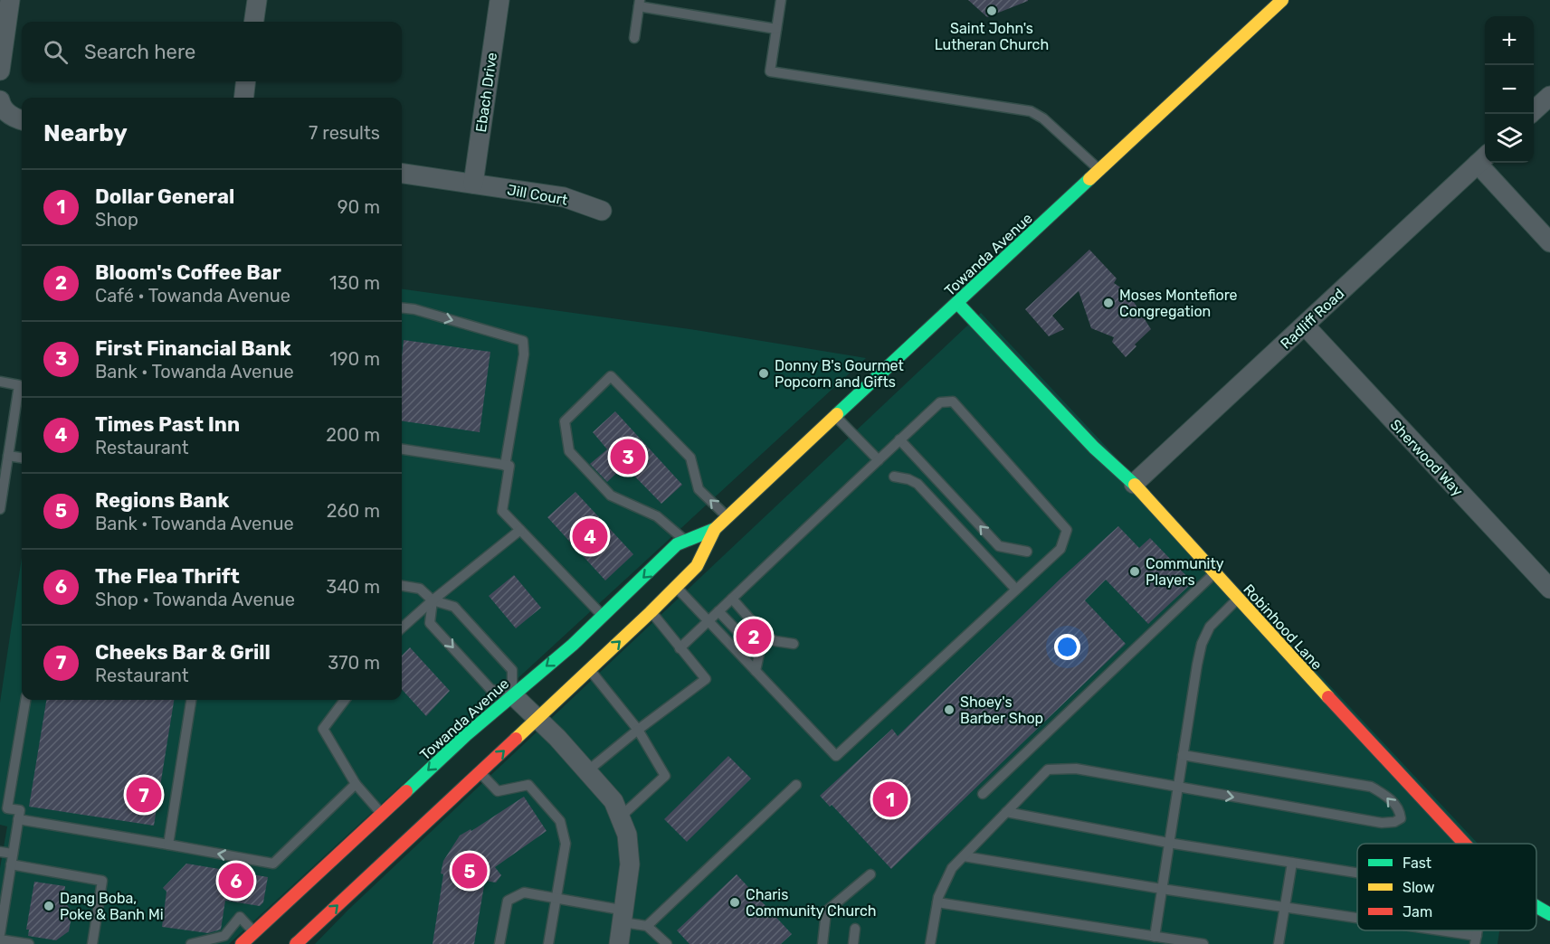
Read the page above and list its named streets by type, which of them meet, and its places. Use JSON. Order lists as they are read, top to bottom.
{
  "streets": {
    "main road": ["Towanda Avenue", "Robinhood Lane"],
    "street": [
      "Ebach Drive",
      "Jill Court",
      "Radliff Road",
      "Sherwood Way"
    ]
  },
  "crossings": [
    ["Ebach Drive", "Jill Court"],
    ["Towanda Avenue", "Robinhood Lane"],
    ["Radliff Road", "Sherwood Way"],
    ["Radliff Road", "Robinhood Lane"]
  ],
  "places": [
    "Saint John's Lutheran Church",
    "Moses Montefiore Congregation",
    "Donny B's Gourmet Popcorn and Gifts",
    "Community Players",
    "Shoey's Barber Shop",
    "Charis Community Church",
    "Dang Boba, Poke & Banh Mi"
  ],
  "legend": ["Fast", "Slow", "Jam"],
  "page": {
    "map_buttons": ["+", "−"],
    "search": "Search here",
    "heading": ["Nearby", "7 results"],
    "list": [
      {
        "mark": "1",
        "name": "Dollar General",
        "note": "Shop",
        "value": "90 m"
      },
      {
        "mark": "2",
        "name": "Bloom's Coffee Bar",
        "note": "Café · Towanda Avenue",
        "value": "130 m"
      },
      {
        "mark": "3",
        "name": "First Financial Bank",
        "note": "Bank · Towanda Avenue",
        "value": "190 m"
      },
      {
        "mark": "4",
        "name": "Times Past Inn",
        "note": "Restaurant",
        "value": "200 m"
      },
      {
        "mark": "5",
        "name": "Regions Bank",
        "note": "Bank · Towanda Avenue",
        "value": "260 m"
      },
      {
        "mark": "6",
        "name": "The Flea Thrift",
        "note": "Shop · Towanda Avenue",
        "value": "340 m"
      },
      {
        "mark": "7",
        "name": "Cheeks Bar & Grill",
        "note": "Restaurant",
        "value": "370 m"
      }
    ],
    "pins": [
      "3",
      "4",
      "2",
      "7",
      "1",
      "5",
      "6"
    ]
  }
}
